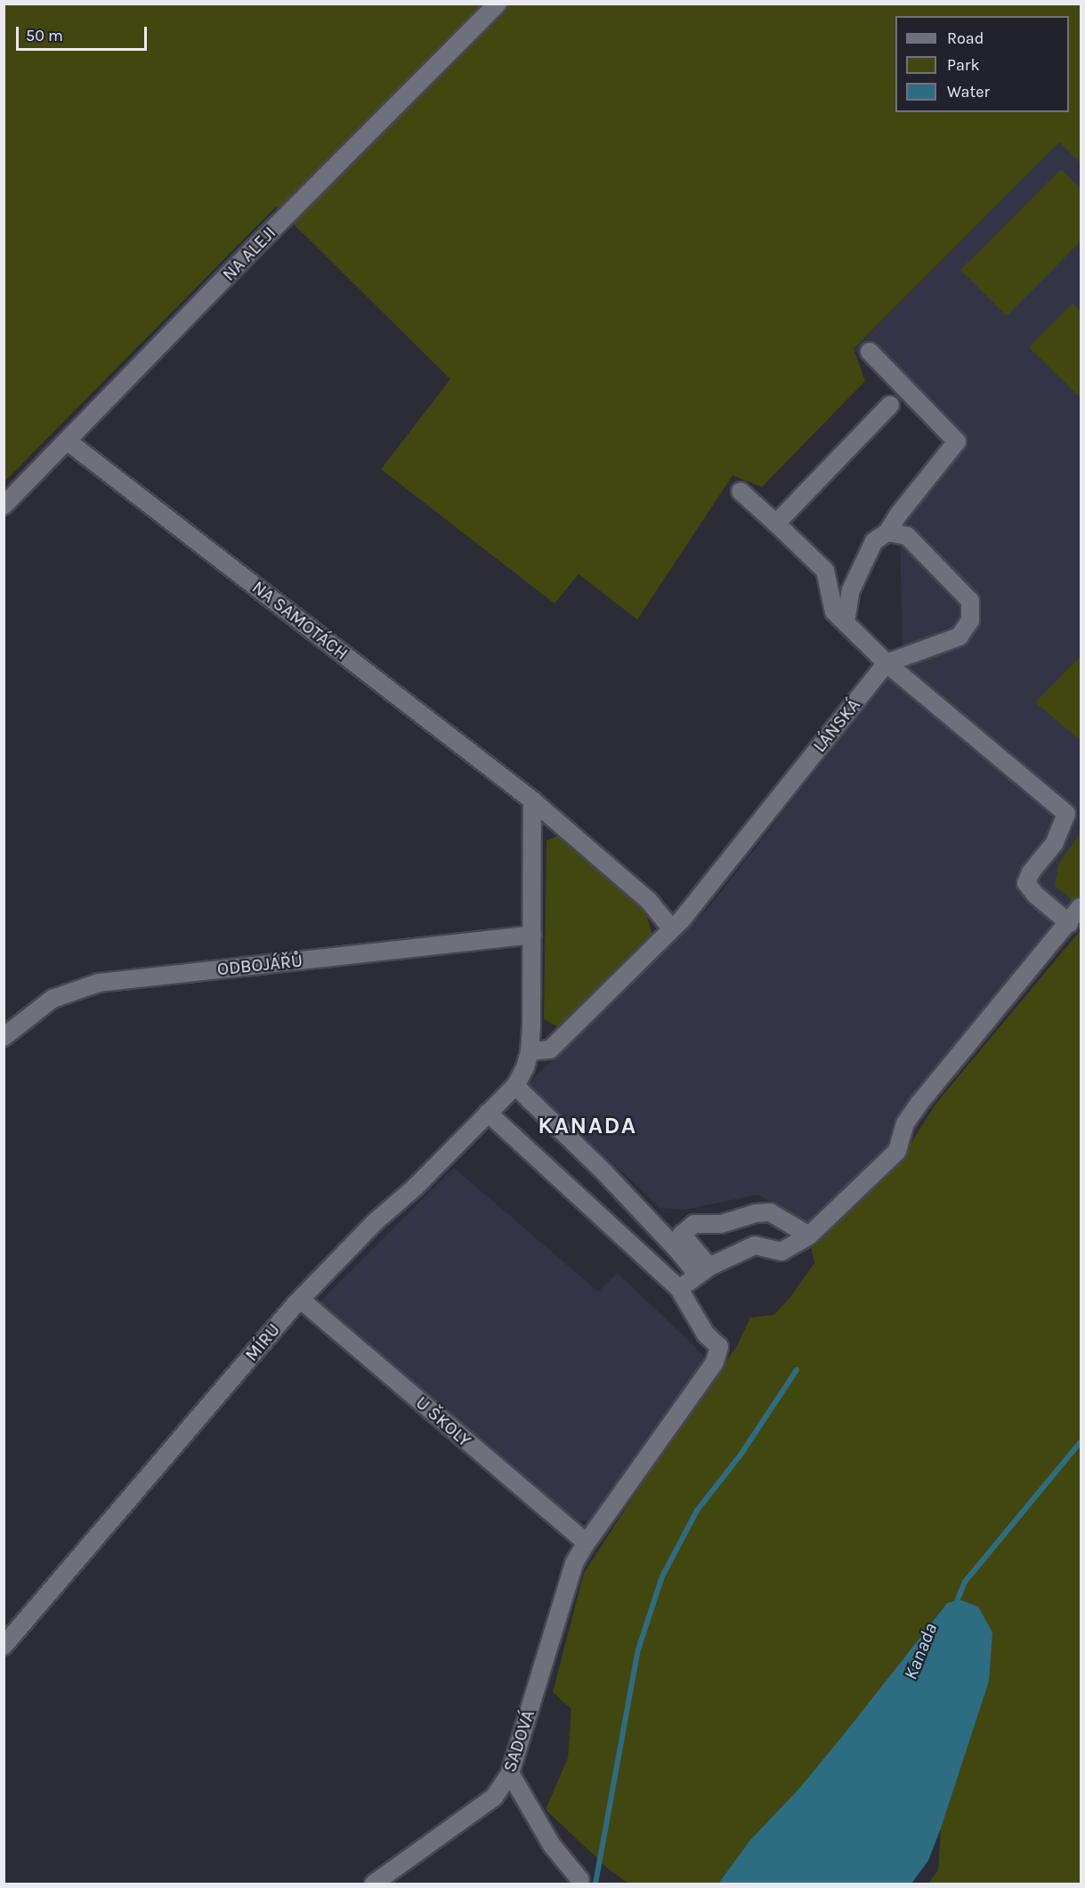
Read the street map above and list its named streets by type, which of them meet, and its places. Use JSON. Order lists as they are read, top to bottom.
{
  "streets": {
    "street": [
      "NA ALEJI",
      "NA SAMOTÁCH",
      "LÁNSKÁ",
      "ODBOJÁŘŮ",
      "MÍRU",
      "U ŠKOLY",
      "SADOVÁ"
    ]
  },
  "crossings": [
    ["NA ALEJI", "NA SAMOTÁCH"],
    ["NA SAMOTÁCH", "LÁNSKÁ"],
    ["LÁNSKÁ", "MÍRU"],
    ["MÍRU", "U ŠKOLY"],
    ["U ŠKOLY", "SADOVÁ"]
  ],
  "districts": ["KANADA"],
  "water": ["Kanada"],
  "legend": ["Road", "Park", "Water"],
  "scale_bar": "50 m"
}
